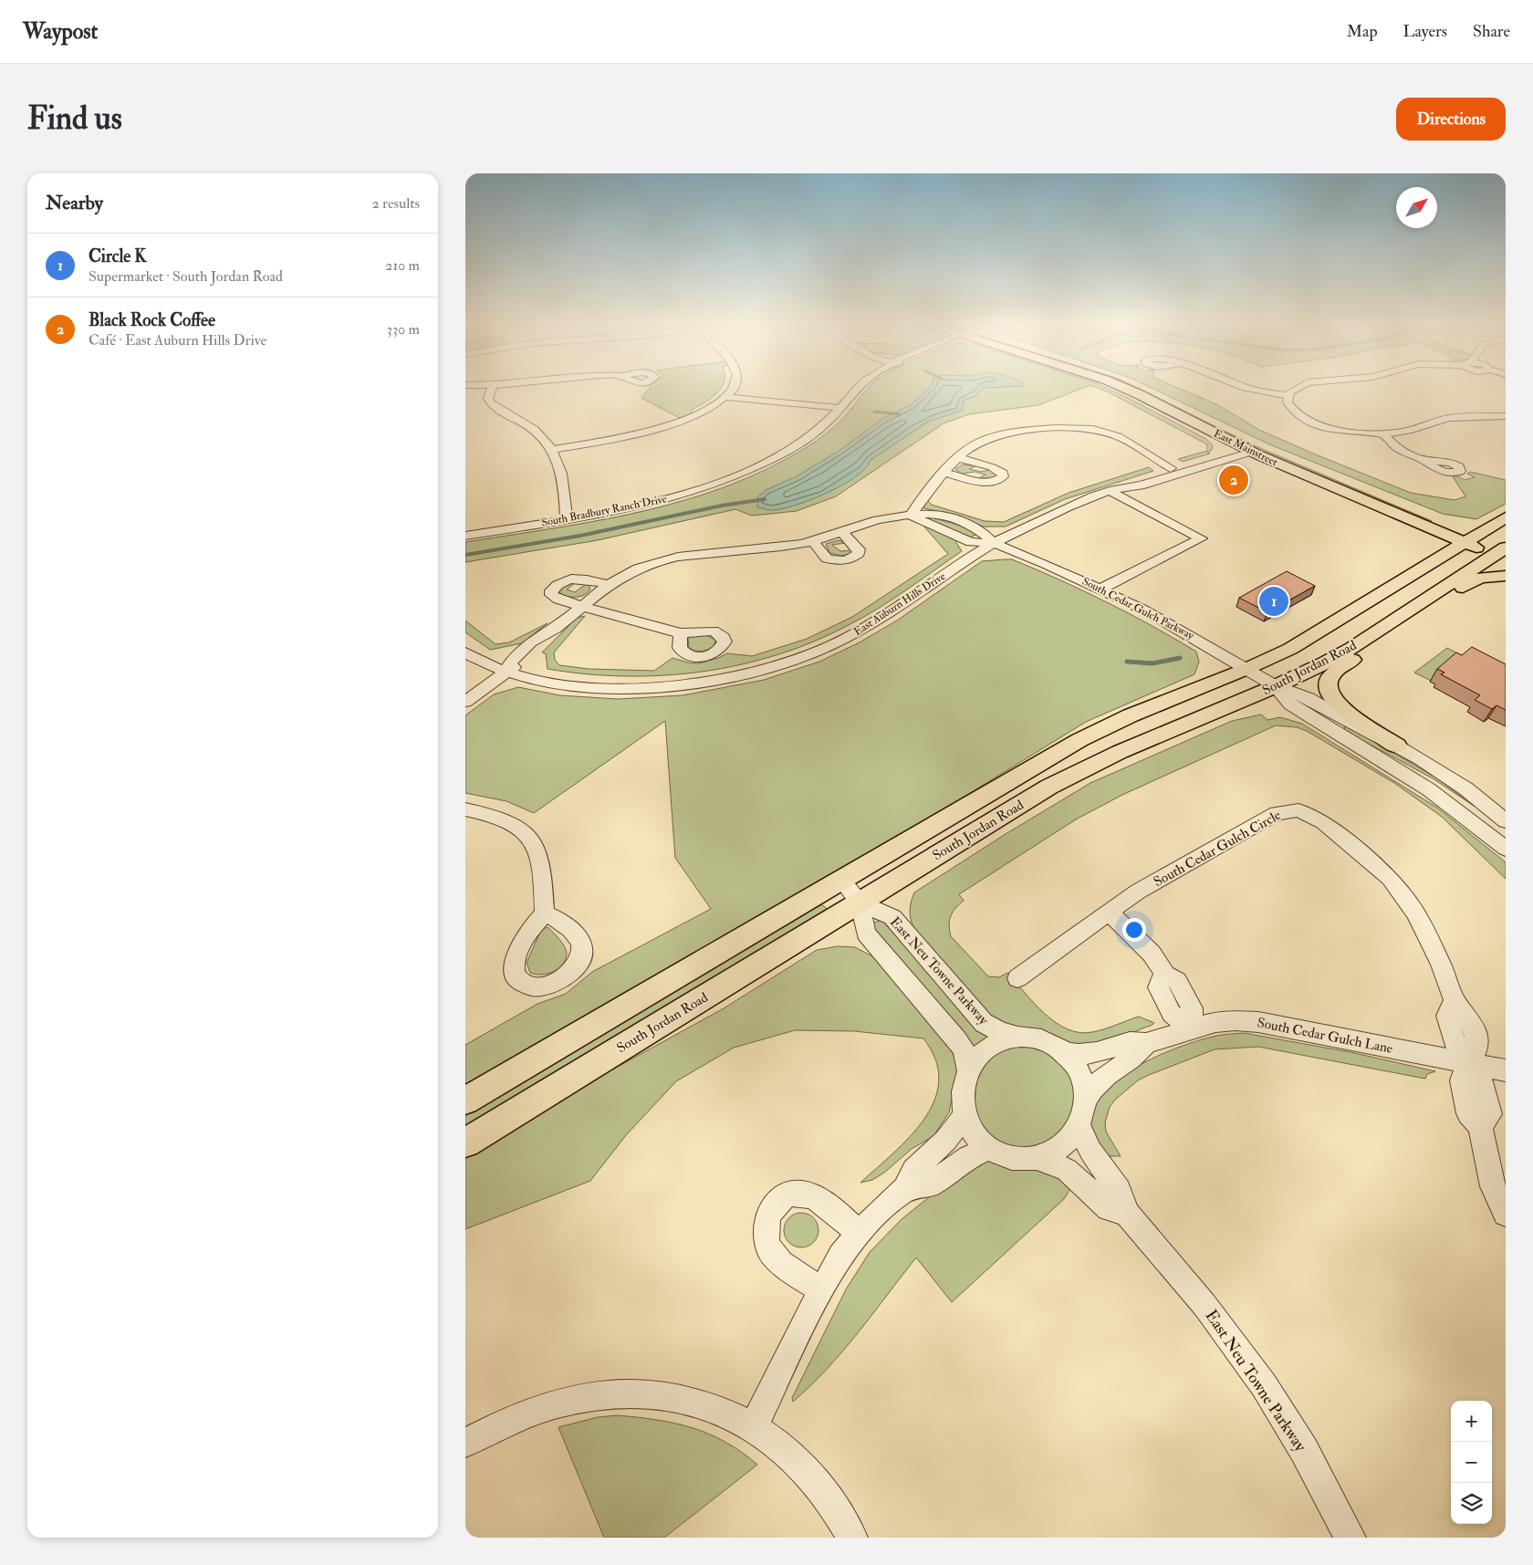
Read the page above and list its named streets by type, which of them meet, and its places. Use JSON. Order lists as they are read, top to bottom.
{
  "streets": {
    "main road": ["East Mainstreet", "South Jordan Road"],
    "street": [
      "South Bradbury Ranch Drive",
      "East Auburn Hills Drive",
      "South Cedar Gulch Parkway",
      "South Cedar Gulch Circle",
      "East Neu Towne Parkway",
      "South Cedar Gulch Lane"
    ]
  },
  "crossings": [
    ["East Mainstreet", "East Auburn Hills Drive"],
    ["East Mainstreet", "South Jordan Road"],
    ["East Auburn Hills Drive", "South Cedar Gulch Parkway"],
    ["South Cedar Gulch Parkway", "South Jordan Road"],
    ["South Jordan Road", "East Neu Towne Parkway"],
    ["South Cedar Gulch Circle", "South Cedar Gulch Lane"],
    ["East Neu Towne Parkway", "South Cedar Gulch Lane"]
  ],
  "north": "top right",
  "page": {
    "header": "Waypost",
    "nav": ["Map", "Layers", "Share"],
    "buttons": "Directions",
    "title": "Find us",
    "heading": ["Nearby", "2 results"],
    "list": [
      {
        "mark": "1",
        "name": "Circle K",
        "note": "Supermarket · South Jordan Road",
        "value": "210 m"
      },
      {
        "mark": "2",
        "name": "Black Rock Coffee",
        "note": "Café · East Auburn Hills Drive",
        "value": "330 m"
      }
    ],
    "pins": ["2", "1"],
    "map_buttons": ["+", "−"]
  }
}
